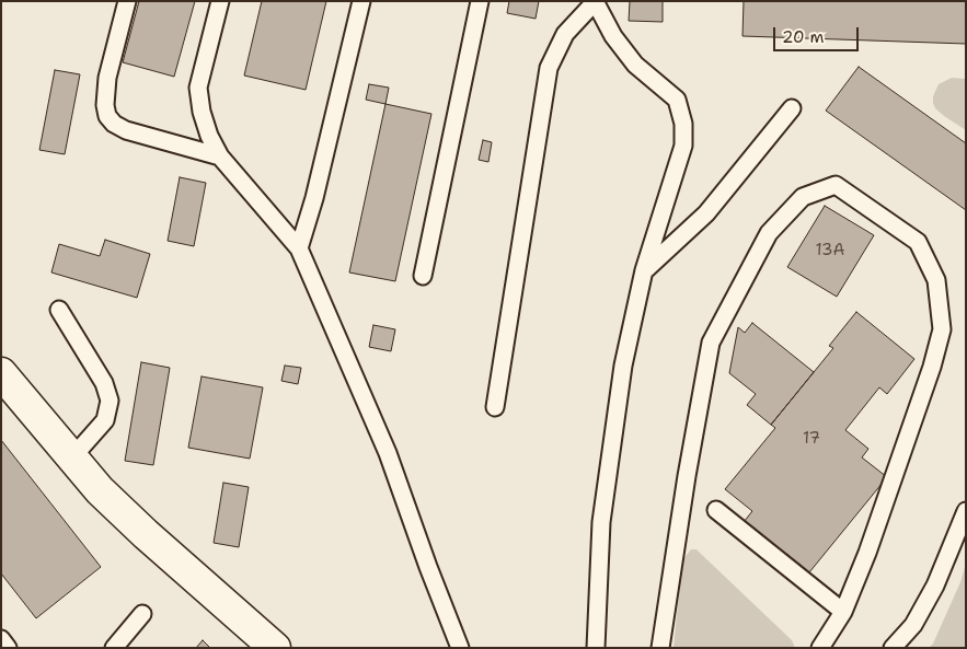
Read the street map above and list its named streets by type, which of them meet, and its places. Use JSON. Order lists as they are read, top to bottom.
{
  "house_numbers": ["13А", "17"],
  "scale_bar": "20 m"
}
